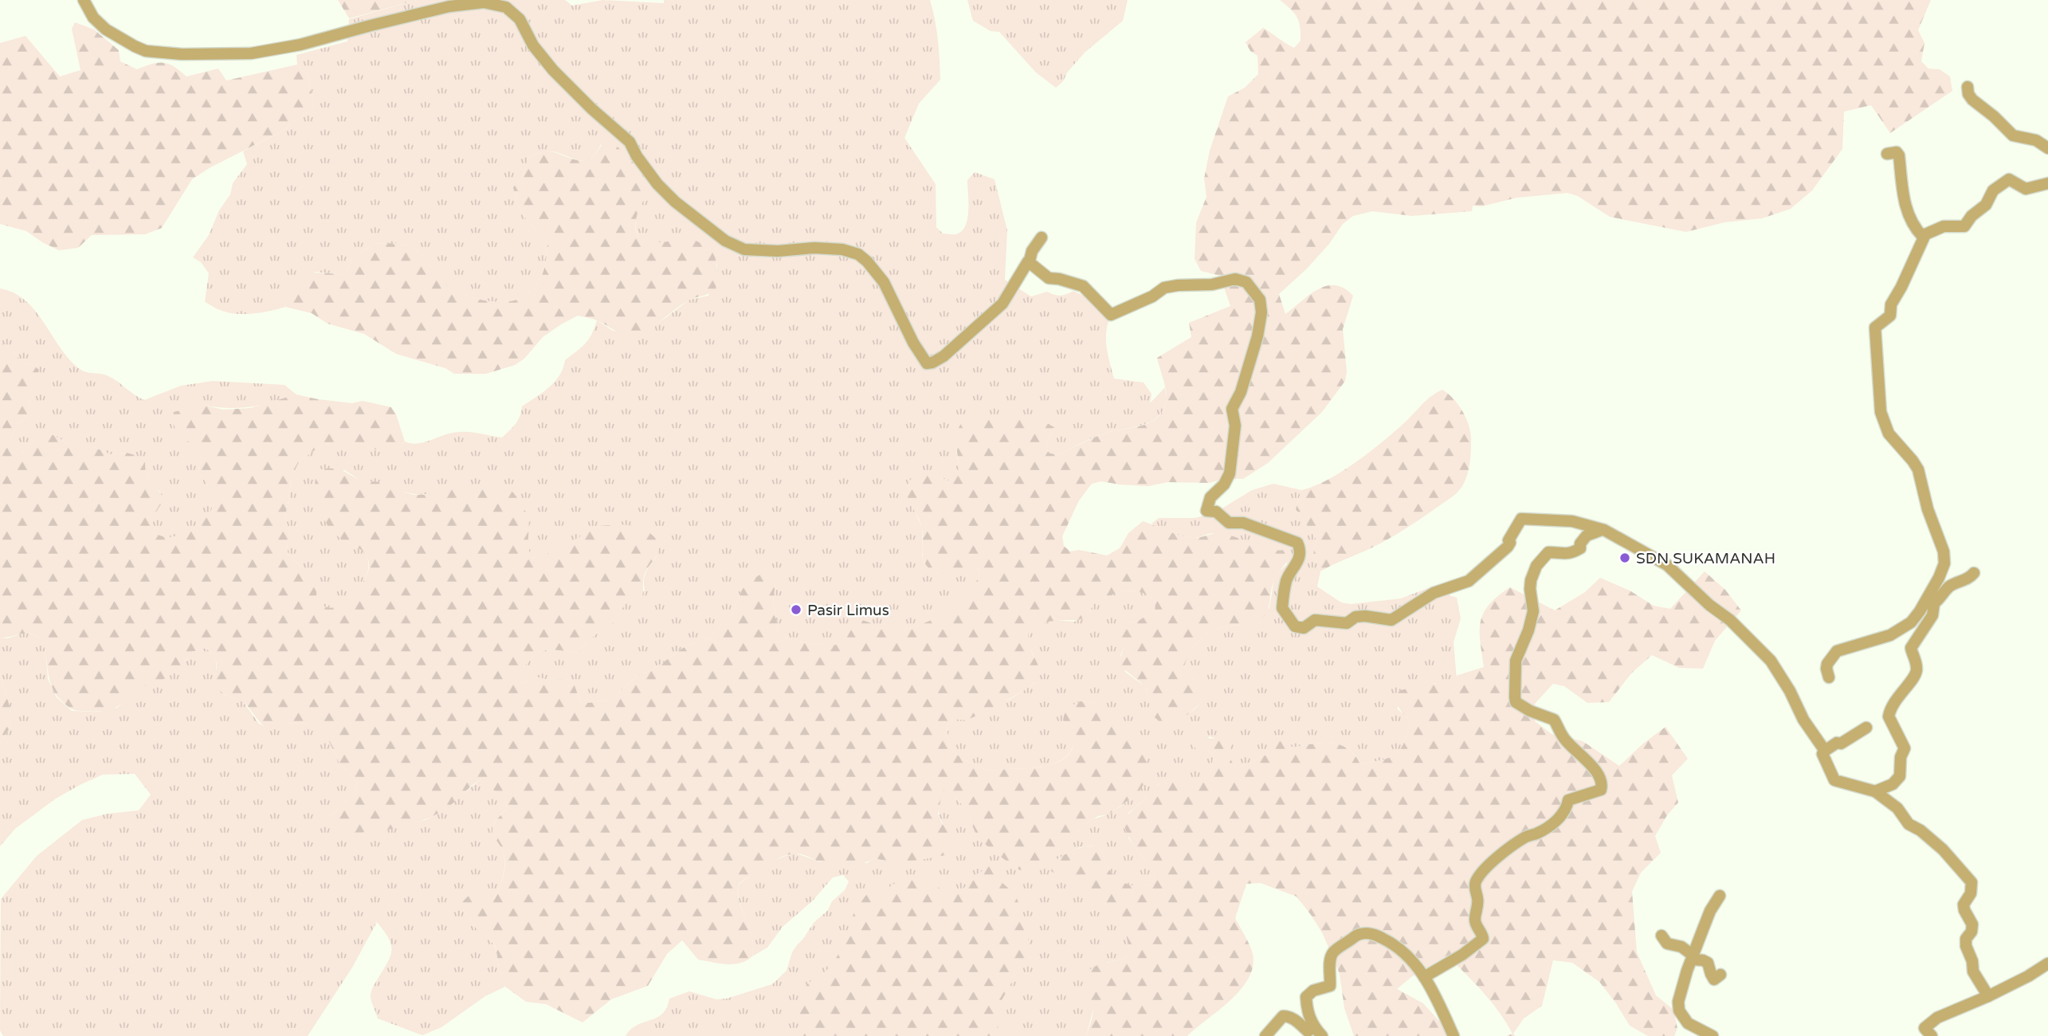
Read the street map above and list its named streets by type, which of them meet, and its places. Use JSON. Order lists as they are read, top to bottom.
{
  "places": ["SDN SUKAMANAH", "Pasir Limus"]
}
